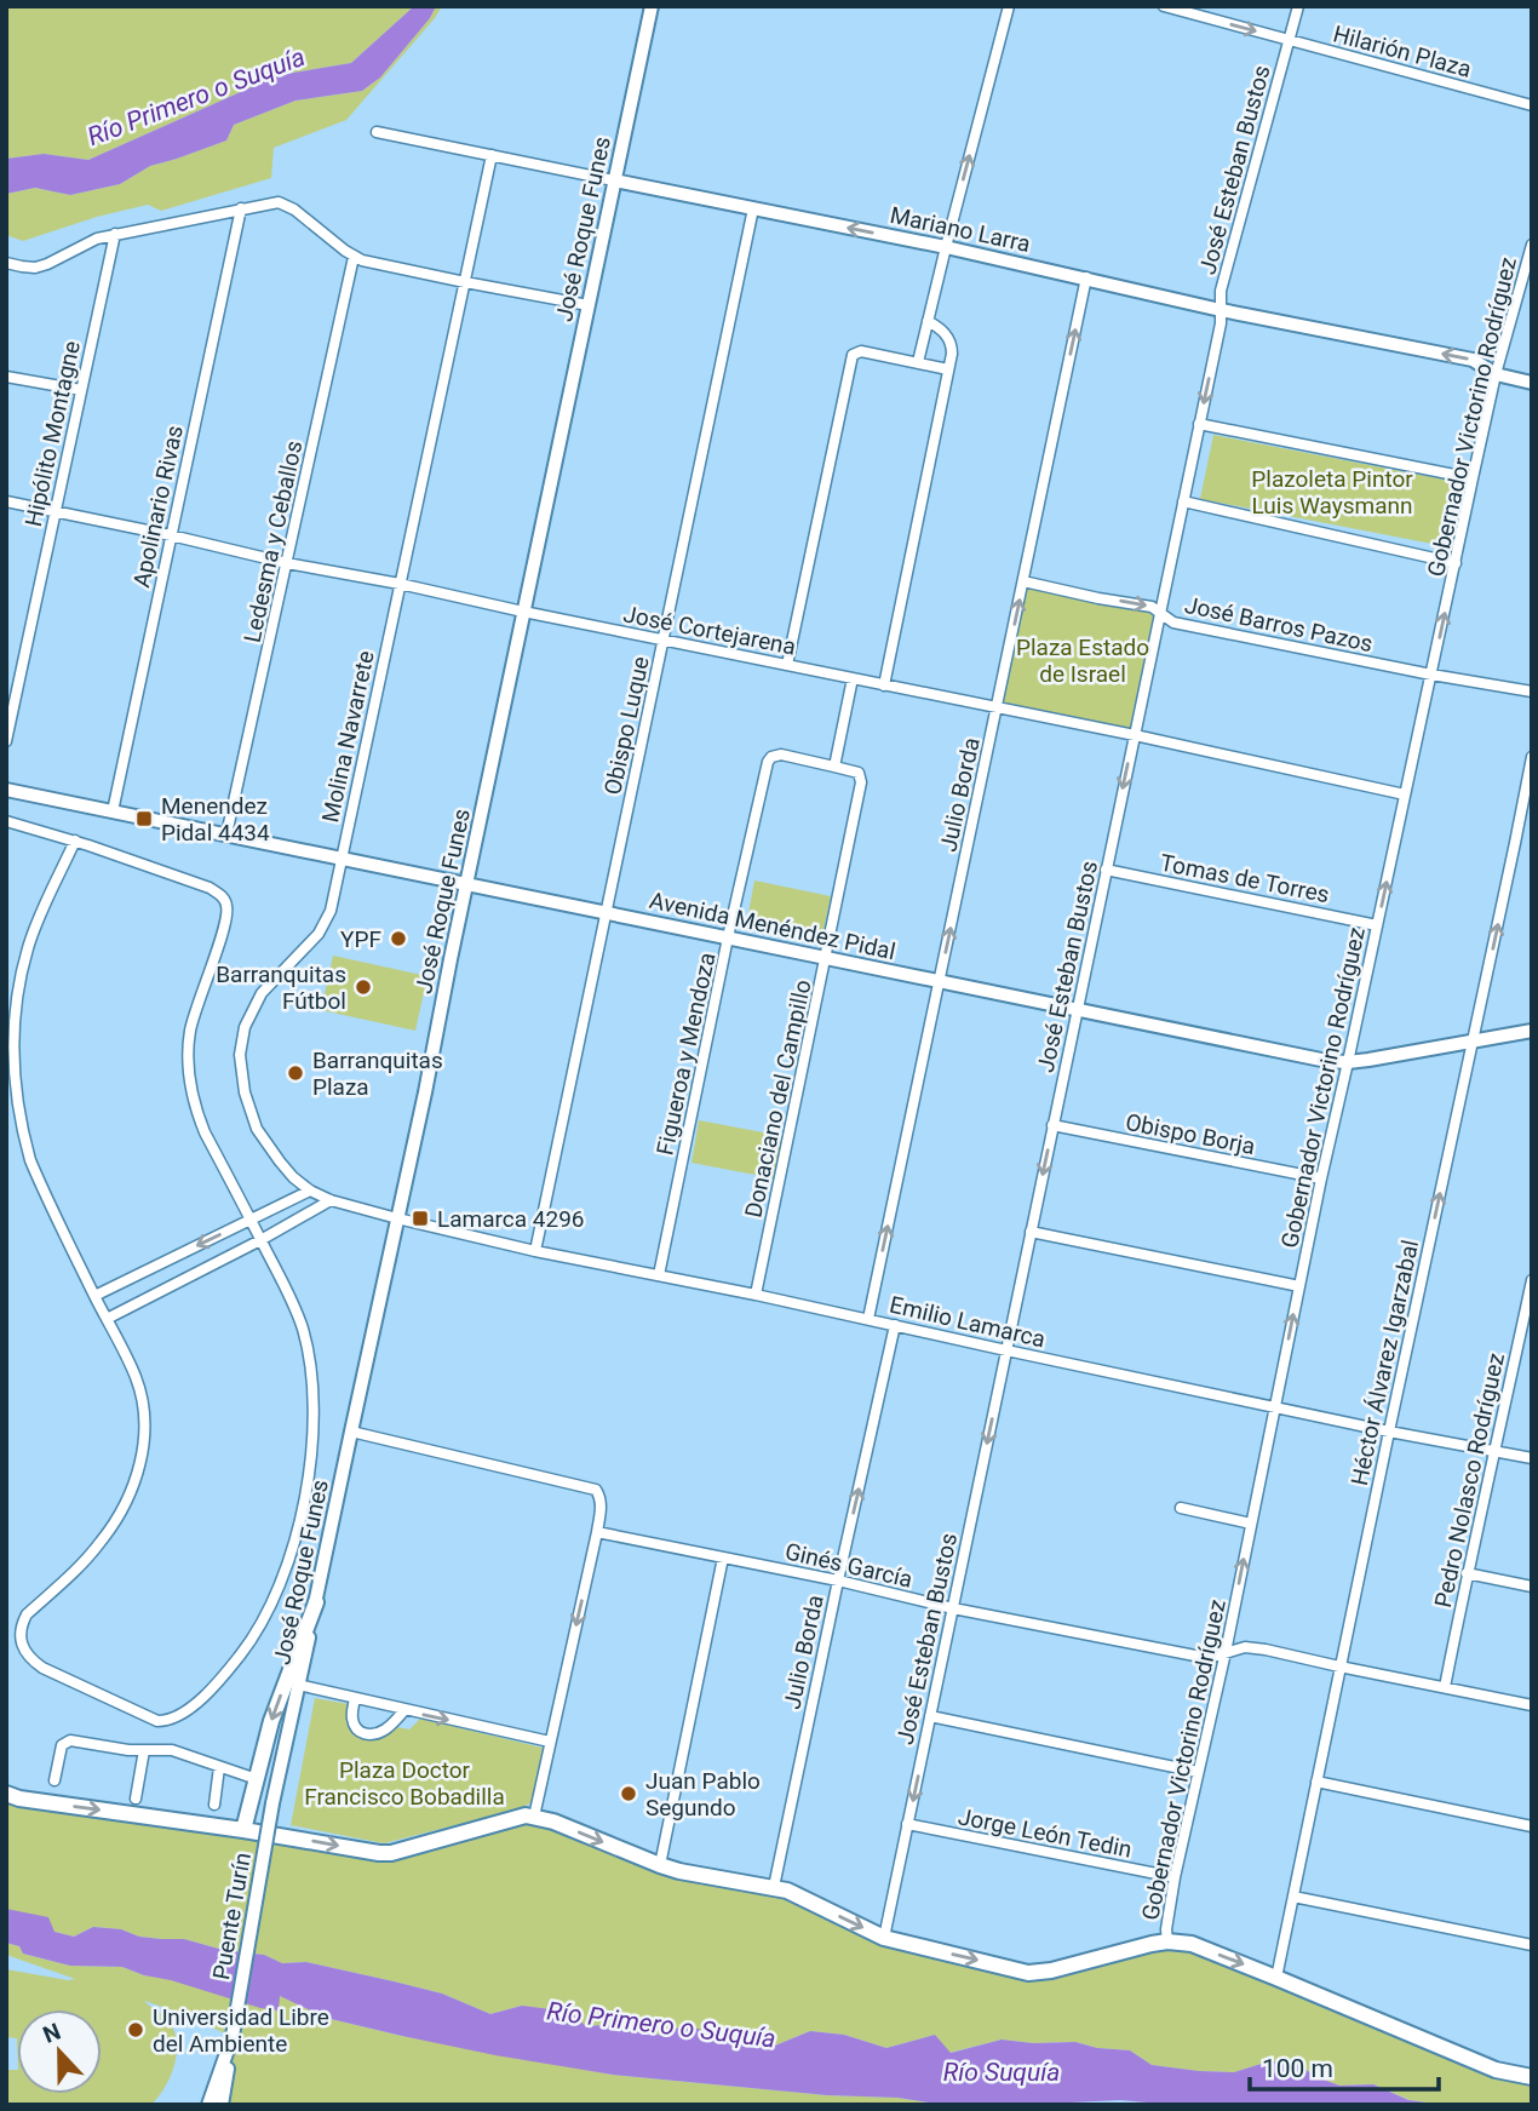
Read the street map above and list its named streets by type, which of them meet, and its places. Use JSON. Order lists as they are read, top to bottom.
{
  "streets": {
    "main road": [
      "José Roque Funes",
      "Mariano Larra",
      "Avenida Menéndez Pidal",
      "Puente Turín"
    ],
    "street": [
      "Hilarión Plaza",
      "José Esteban Bustos",
      "Gobernador Victorino Rodríguez",
      "Hipólito Montagne",
      "Apolinario Rivas",
      "Ledesma y Ceballos",
      "José Barros Pazos",
      "José Cortejarena",
      "Obispo Luque",
      "Molina Navarrete",
      "Julio Borda",
      "Tomas de Torres",
      "Figueroa y Mendoza",
      "Donaciano del Campillo",
      "Obispo Borja",
      "Emilio Lamarca",
      "Héctor Álvarez Igarzabal",
      "Pedro Nolasco Rodríguez",
      "Ginés García",
      "Jorge León Tedin"
    ]
  },
  "crossings": [
    ["Hilarión Plaza", "José Esteban Bustos"],
    ["José Esteban Bustos", "Mariano Larra"],
    ["José Esteban Bustos", "José Barros Pazos"],
    ["José Esteban Bustos", "José Cortejarena"],
    ["José Esteban Bustos", "Tomas de Torres"],
    ["José Esteban Bustos", "Avenida Menéndez Pidal"],
    ["José Esteban Bustos", "Obispo Borja"],
    ["José Esteban Bustos", "Emilio Lamarca"],
    ["José Esteban Bustos", "Ginés García"],
    ["José Esteban Bustos", "Jorge León Tedin"],
    ["José Roque Funes", "Mariano Larra"],
    ["José Roque Funes", "José Cortejarena"],
    ["José Roque Funes", "Molina Navarrete"],
    ["José Roque Funes", "Avenida Menéndez Pidal"],
    ["José Roque Funes", "Emilio Lamarca"],
    ["José Roque Funes", "Puente Turín"],
    ["Mariano Larra", "Gobernador Victorino Rodríguez"],
    ["Mariano Larra", "Obispo Luque"],
    ["Mariano Larra", "Molina Navarrete"],
    ["Mariano Larra", "Julio Borda"],
    ["Gobernador Victorino Rodríguez", "José Barros Pazos"],
    ["Gobernador Victorino Rodríguez", "José Cortejarena"],
    ["Gobernador Victorino Rodríguez", "Tomas de Torres"],
    ["Gobernador Victorino Rodríguez", "Avenida Menéndez Pidal"],
    ["Gobernador Victorino Rodríguez", "Obispo Borja"],
    ["Gobernador Victorino Rodríguez", "Emilio Lamarca"],
    ["Gobernador Victorino Rodríguez", "Ginés García"],
    ["Gobernador Victorino Rodríguez", "Jorge León Tedin"],
    ["Hipólito Montagne", "José Cortejarena"],
    ["Apolinario Rivas", "José Cortejarena"],
    ["Apolinario Rivas", "Avenida Menéndez Pidal"],
    ["Ledesma y Ceballos", "José Cortejarena"],
    ["Ledesma y Ceballos", "Avenida Menéndez Pidal"],
    ["José Barros Pazos", "Julio Borda"],
    ["José Cortejarena", "Obispo Luque"],
    ["José Cortejarena", "Molina Navarrete"],
    ["José Cortejarena", "Julio Borda"],
    ["Obispo Luque", "Avenida Menéndez Pidal"],
    ["Obispo Luque", "Emilio Lamarca"],
    ["Molina Navarrete", "Avenida Menéndez Pidal"],
    ["Molina Navarrete", "Emilio Lamarca"],
    ["Julio Borda", "Avenida Menéndez Pidal"],
    ["Julio Borda", "Emilio Lamarca"],
    ["Julio Borda", "Ginés García"],
    ["Avenida Menéndez Pidal", "Figueroa y Mendoza"],
    ["Avenida Menéndez Pidal", "Donaciano del Campillo"],
    ["Avenida Menéndez Pidal", "Héctor Álvarez Igarzabal"],
    ["Figueroa y Mendoza", "Donaciano del Campillo"],
    ["Figueroa y Mendoza", "Emilio Lamarca"],
    ["Donaciano del Campillo", "Emilio Lamarca"],
    ["Emilio Lamarca", "Héctor Álvarez Igarzabal"],
    ["Emilio Lamarca", "Pedro Nolasco Rodríguez"],
    ["Héctor Álvarez Igarzabal", "Ginés García"],
    ["Pedro Nolasco Rodríguez", "Ginés García"]
  ],
  "one_way": [
    "José Esteban Bustos",
    "Mariano Larra",
    "Julio Borda",
    "Héctor Álvarez Igarzabal"
  ],
  "water": ["Río Primero o Suquía", "Río Suquía"],
  "parks": ["Plazoleta Pintor Luis Waysmann", "Plaza Estado de Israel", "Plaza Doctor Francisco Bobadilla"],
  "places": {
    "transit": ["Menendez Pidal 4434", "Lamarca 4296"],
    "other": [
      "YPF",
      "Barranquitas Fútbol",
      "Barranquitas Plaza",
      "Juan Pablo Segundo",
      "Universidad Libre del Ambiente"
    ]
  },
  "scale_bar": "100 m",
  "north": "top"
}
